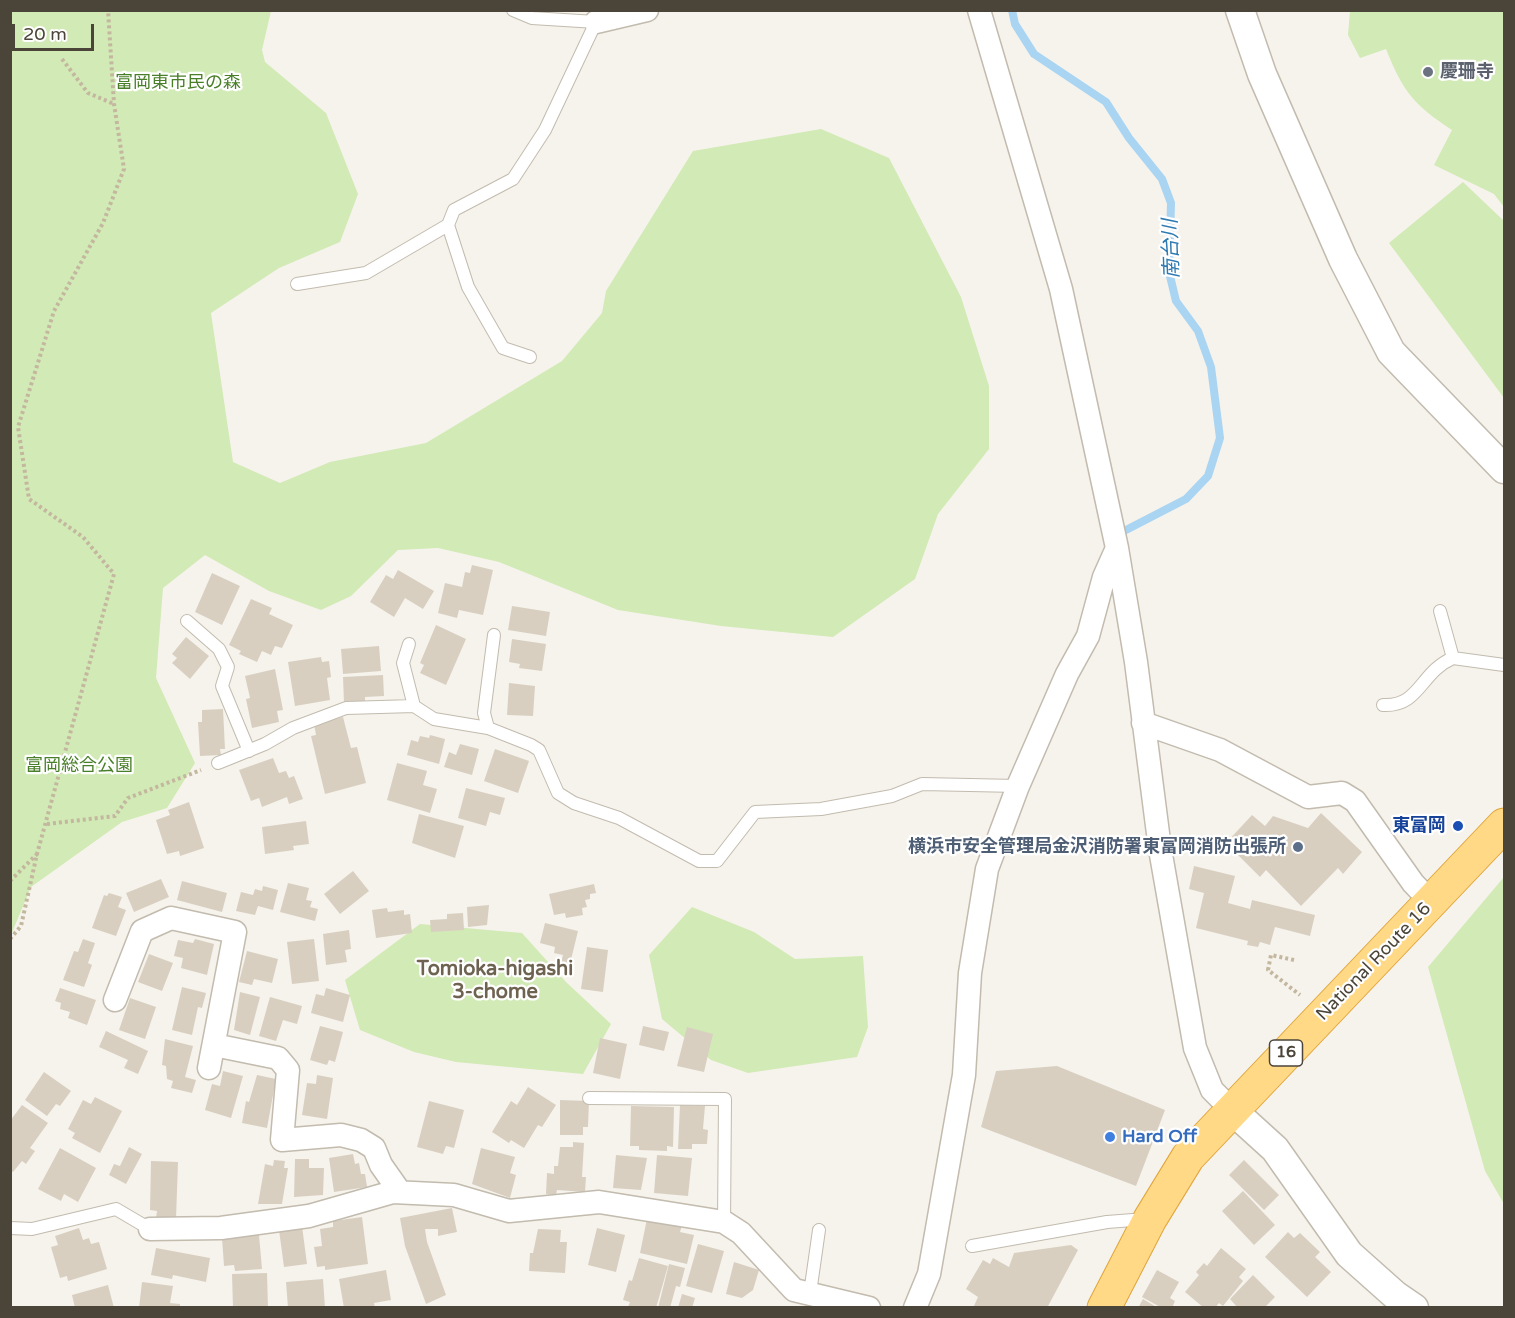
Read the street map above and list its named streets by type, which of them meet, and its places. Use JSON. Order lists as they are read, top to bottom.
{
  "streets": {
    "highway": ["National Route 16", "16"]
  },
  "districts": ["Tomioka-higashi 3-chome"],
  "water": ["南台川"],
  "parks": ["富岡東市民の森", "富岡総合公園"],
  "places": [
    "慶珊寺",
    "東富岡",
    "横浜市安全管理局金沢消防署東富岡消防出張所",
    "Hard Off"
  ],
  "scale_bar": "20 m"
}
